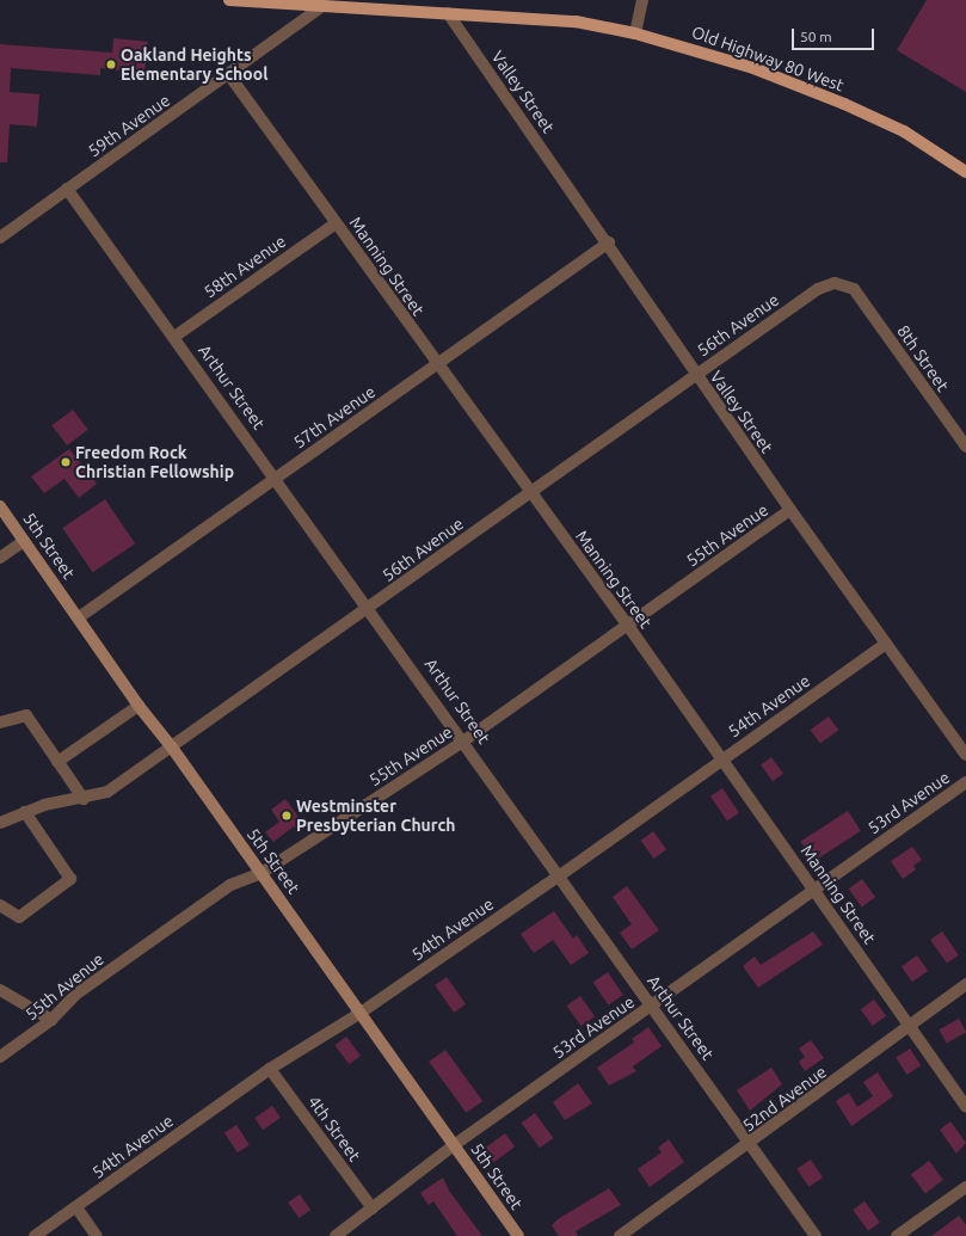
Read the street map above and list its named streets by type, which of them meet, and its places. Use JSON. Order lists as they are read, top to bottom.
{
  "streets": {
    "main road": ["Old Highway 80 West"],
    "street": [
      "Valley Street",
      "59th Avenue",
      "58th Avenue",
      "Manning Street",
      "56th Avenue",
      "8th Street",
      "Arthur Street",
      "57th Avenue",
      "55th Avenue",
      "5th Street",
      "54th Avenue",
      "53rd Avenue",
      "52nd Avenue",
      "4th Street"
    ]
  },
  "crossings": [
    ["Old Highway 80 West", "Valley Street"],
    ["Old Highway 80 West", "59th Avenue"],
    ["Valley Street", "56th Avenue"],
    ["Valley Street", "57th Avenue"],
    ["Valley Street", "55th Avenue"],
    ["Valley Street", "54th Avenue"],
    ["59th Avenue", "Manning Street"],
    ["59th Avenue", "Arthur Street"],
    ["58th Avenue", "Manning Street"],
    ["58th Avenue", "Arthur Street"],
    ["Manning Street", "56th Avenue"],
    ["Manning Street", "57th Avenue"],
    ["Manning Street", "55th Avenue"],
    ["Manning Street", "54th Avenue"],
    ["Manning Street", "53rd Avenue"],
    ["Manning Street", "52nd Avenue"],
    ["56th Avenue", "8th Street"],
    ["56th Avenue", "Arthur Street"],
    ["56th Avenue", "5th Street"],
    ["Arthur Street", "57th Avenue"],
    ["Arthur Street", "55th Avenue"],
    ["Arthur Street", "54th Avenue"],
    ["Arthur Street", "53rd Avenue"],
    ["Arthur Street", "52nd Avenue"],
    ["57th Avenue", "5th Street"],
    ["55th Avenue", "5th Street"],
    ["5th Street", "54th Avenue"],
    ["5th Street", "53rd Avenue"],
    ["54th Avenue", "4th Street"],
    ["53rd Avenue", "4th Street"]
  ],
  "places": ["Oakland Heights Elementary School", "Freedom Rock Christian Fellowship", "Westminster Presbyterian Church"],
  "scale_bar": "50 m"
}
